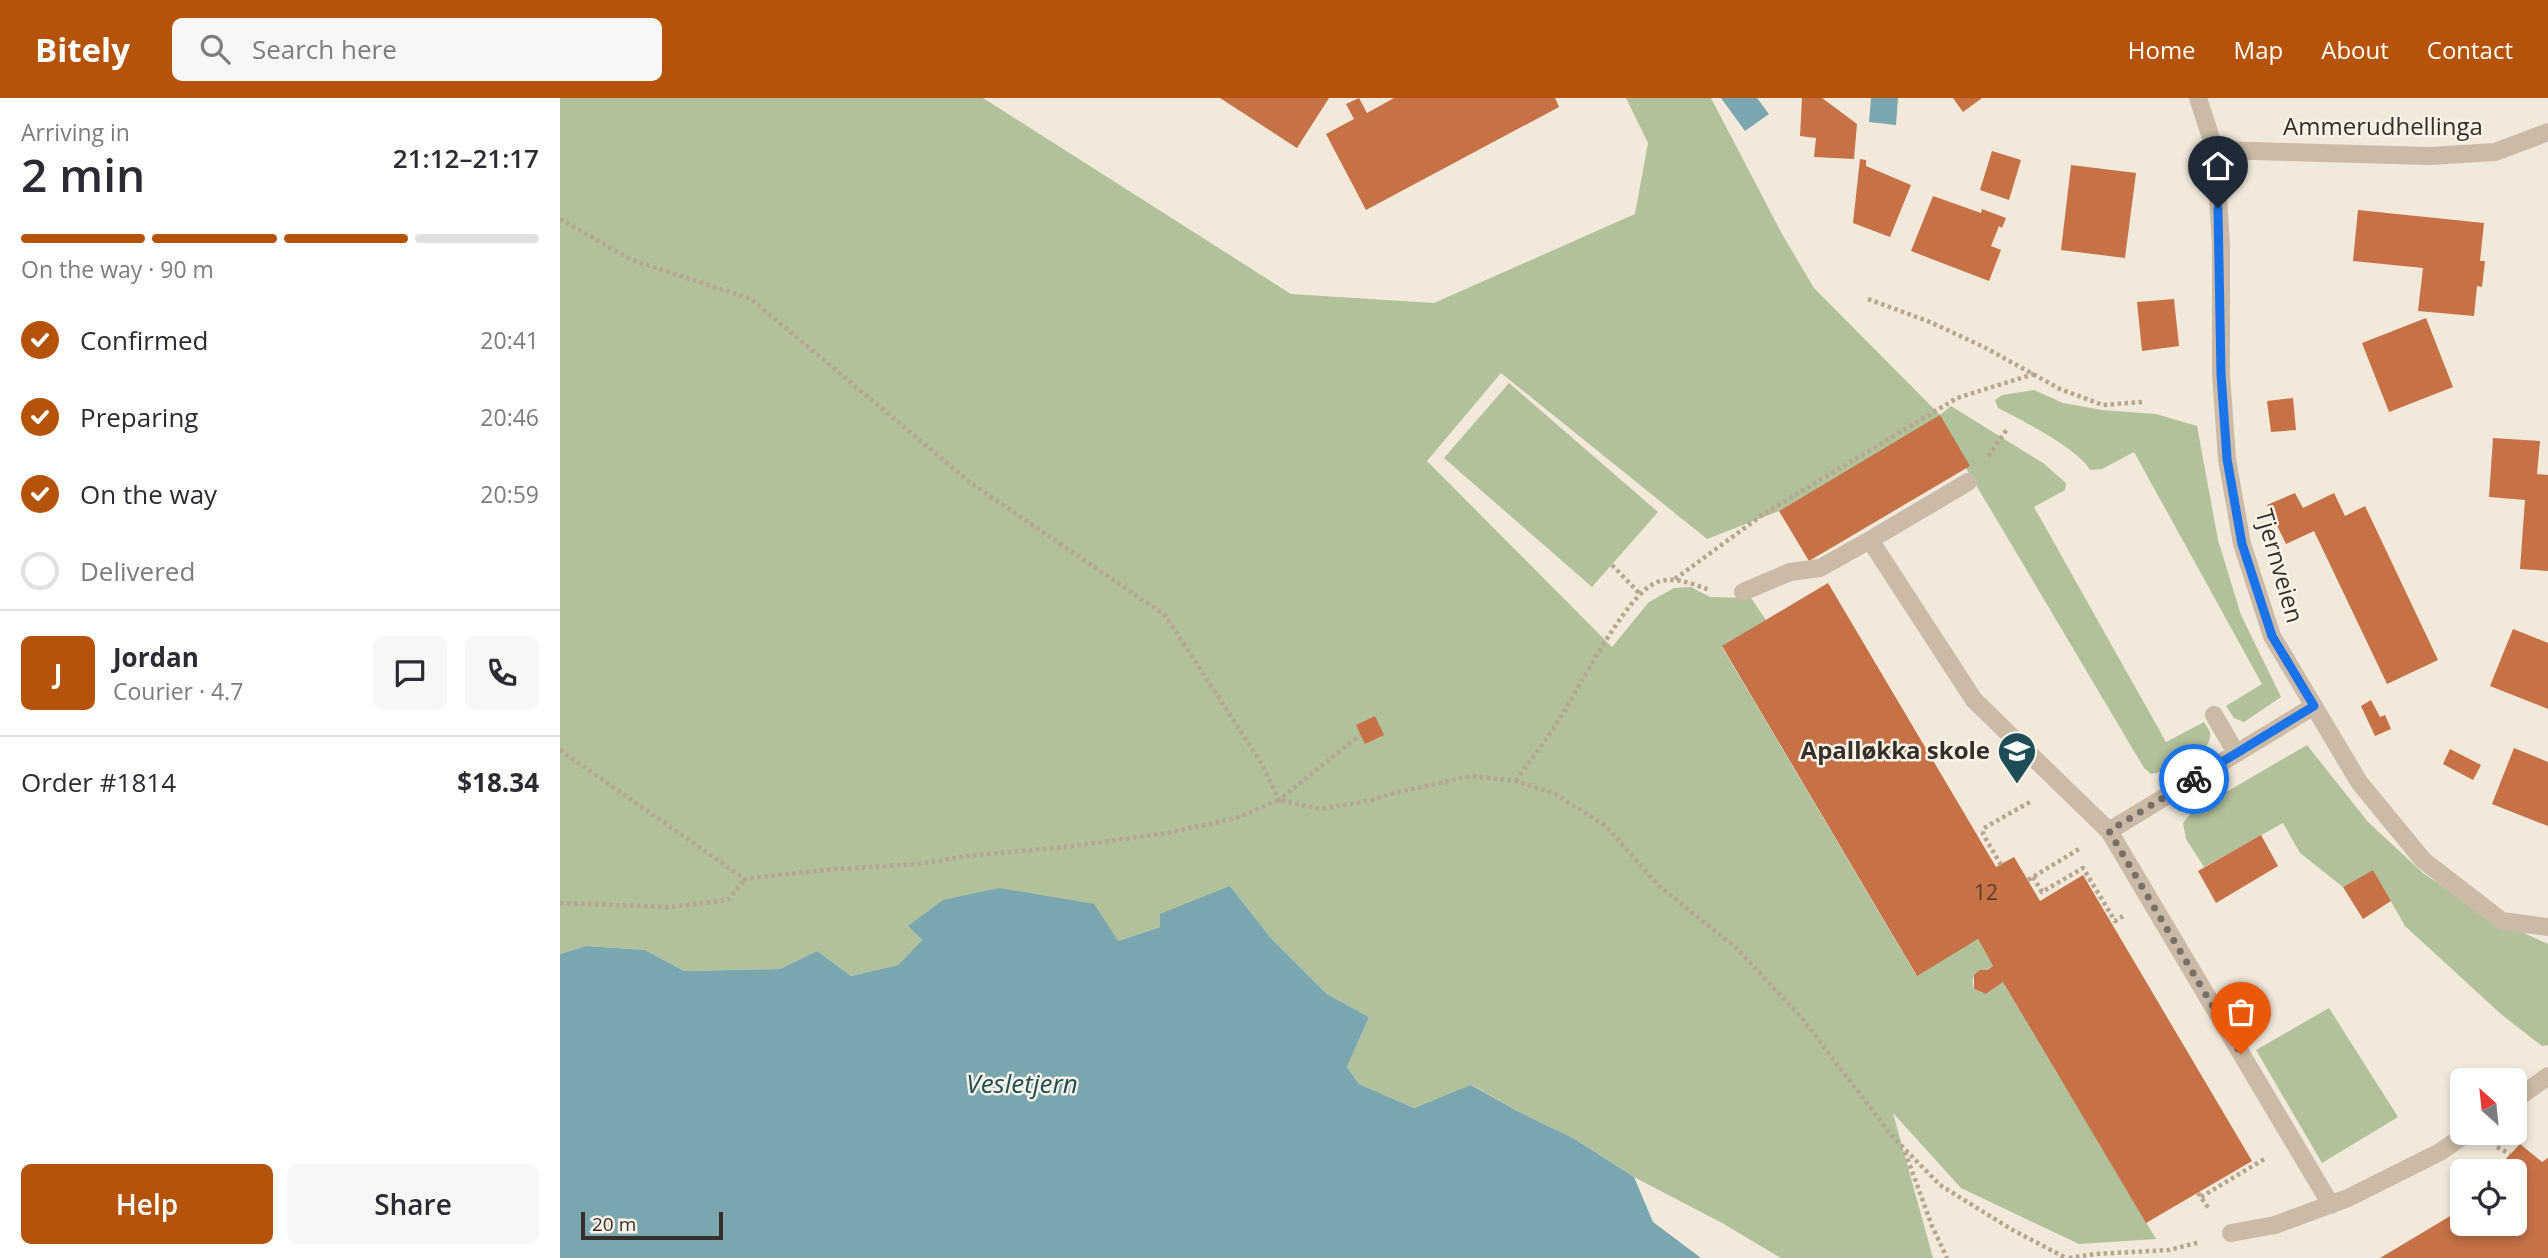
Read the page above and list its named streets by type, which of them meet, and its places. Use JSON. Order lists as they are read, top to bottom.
{
  "streets": {
    "street": ["Ammerudhellinga", "Tjernveien"]
  },
  "crossings": [
    ["Ammerudhellinga", "Tjernveien"]
  ],
  "water": ["Vesletjern"],
  "places": {
    "school or university": ["Apalløkka skole"]
  },
  "house_numbers": ["12"],
  "scale_bar": "20 m",
  "north": "top left",
  "page": {
    "header": "Bitely",
    "search": "Search here",
    "nav": [
      "Home",
      "Map",
      "About",
      "Contact"
    ],
    "heading": ["2 min", "Arriving in", "21:12–21:17"],
    "panel": [
      "Jordan",
      "Courier · 4.7",
      "Order #1814",
      "$18.34"
    ],
    "bar": "On the way · 90 m",
    "list": [
      ["Confirmed", "20:41"],
      ["Preparing", "20:46"],
      ["On the way", "20:59"],
      "Delivered"
    ],
    "round": "J",
    "buttons": ["Help", "Share"],
    "scale": "20 m"
  }
}
